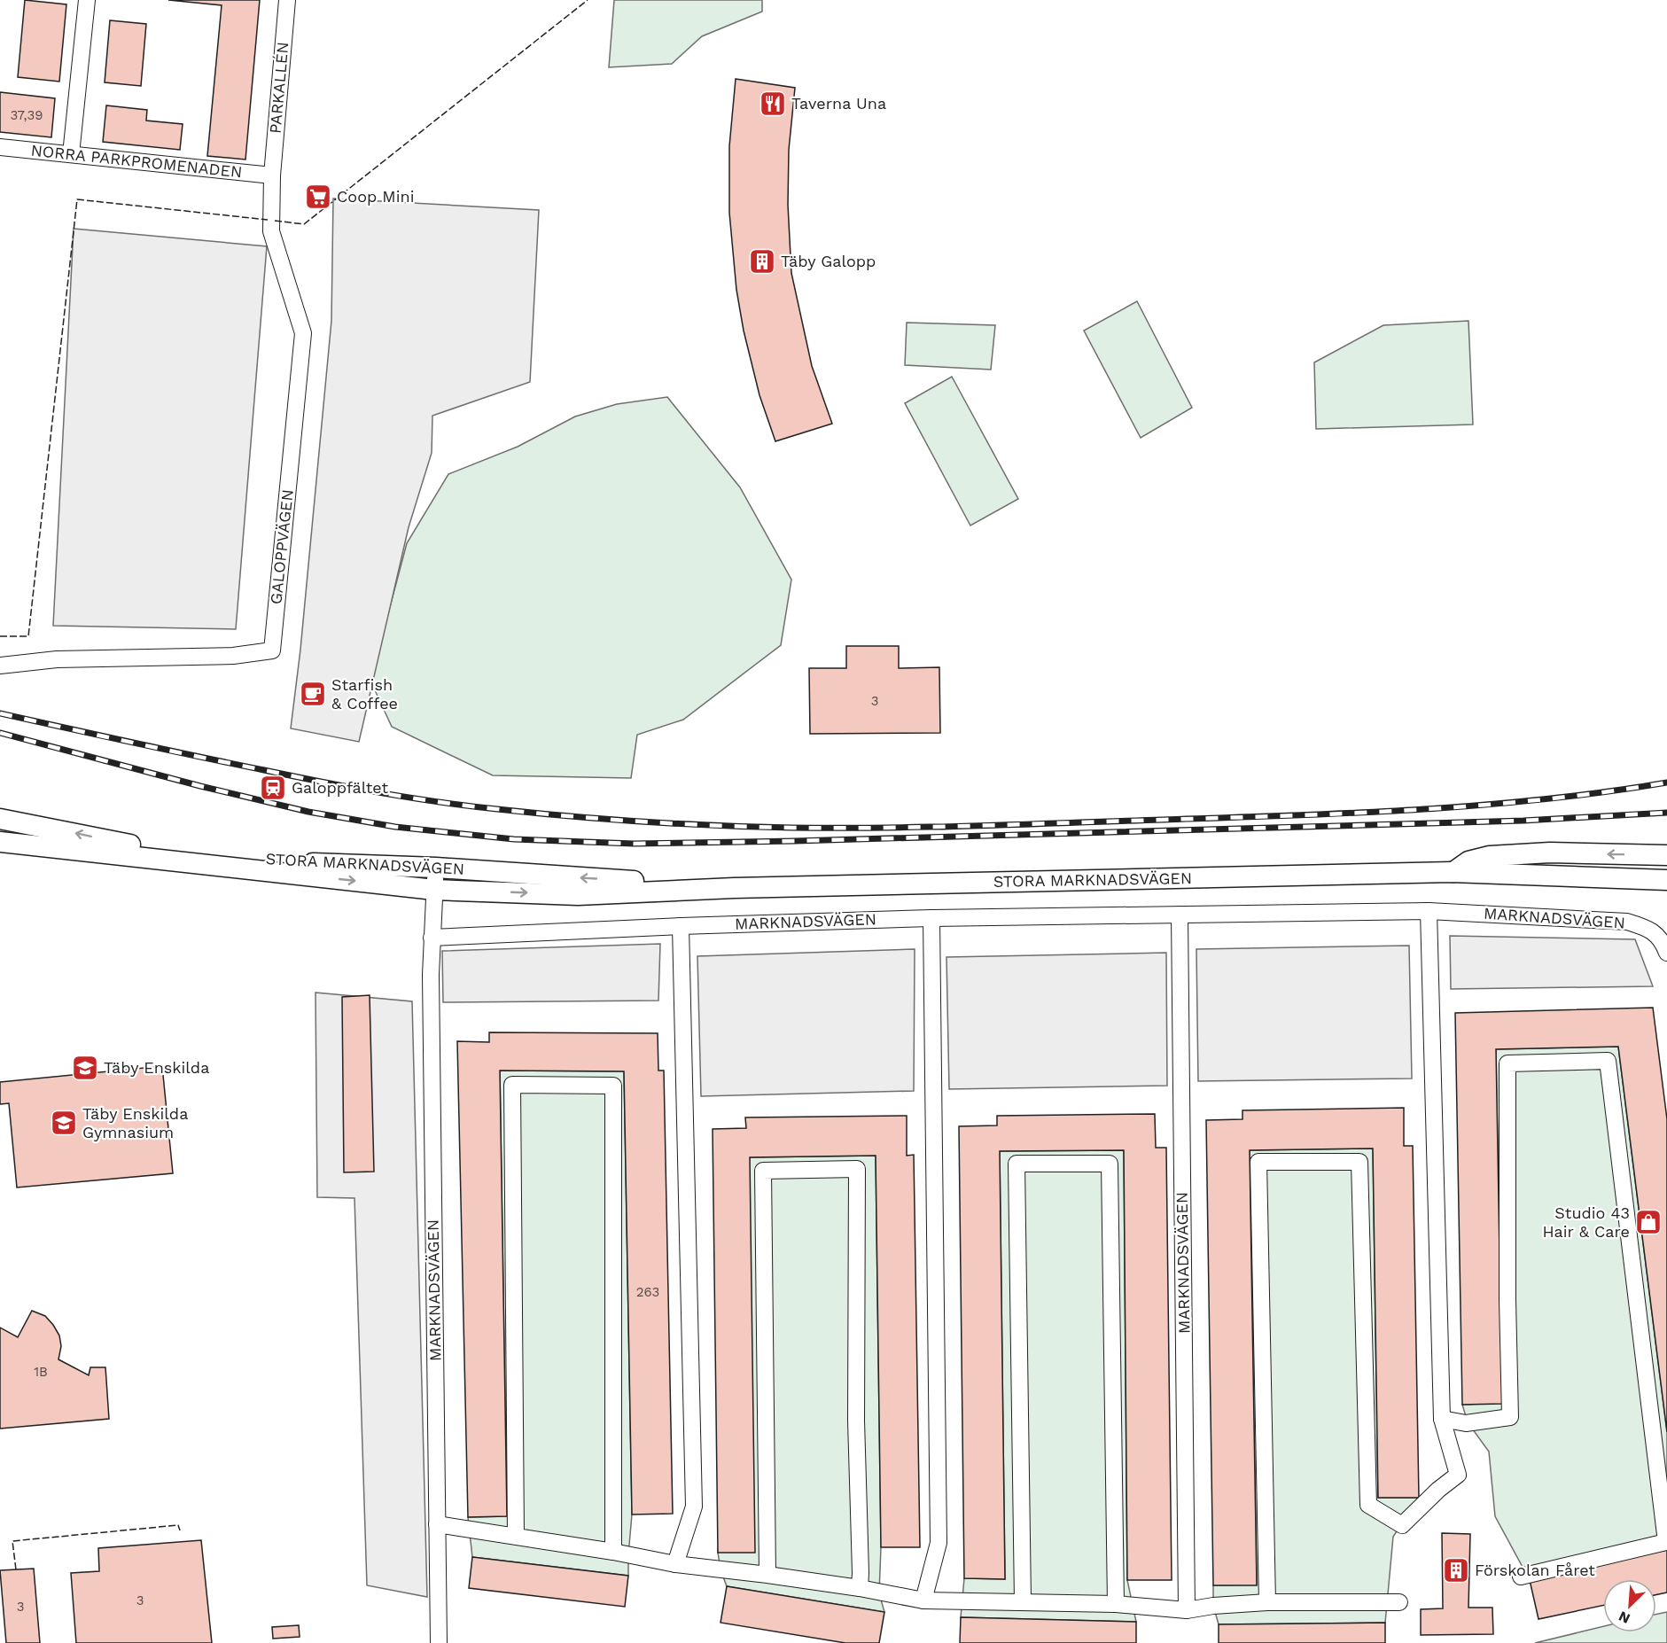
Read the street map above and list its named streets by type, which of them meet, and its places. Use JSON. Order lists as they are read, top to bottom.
{
  "streets": {
    "street": [
      "PARKALLÉN",
      "NORRA PARKPROMENADEN",
      "GALOPPVÄGEN",
      "STORA MARKNADSVÄGEN",
      "MARKNADSVÄGEN"
    ]
  },
  "crossings": [
    ["PARKALLÉN", "NORRA PARKPROMENADEN"],
    ["PARKALLÉN", "GALOPPVÄGEN"],
    ["NORRA PARKPROMENADEN", "GALOPPVÄGEN"],
    ["STORA MARKNADSVÄGEN", "MARKNADSVÄGEN"]
  ],
  "places": {
    "restaurant": ["Taverna Una"],
    "supermarket": ["Coop Mini"],
    "building": ["Täby Galopp", "Förskolan Fåret"],
    "cafe": ["Starfish & Coffee"],
    "station": ["Galoppfältet"],
    "school or university": ["Täby Enskilda", "Täby Enskilda Gymnasium"],
    "shop": ["Studio 43 Hair & Care"]
  },
  "house_numbers": [
    "37,39",
    "3",
    "263",
    "1B",
    "3",
    "3"
  ],
  "north": "bottom left"
}
